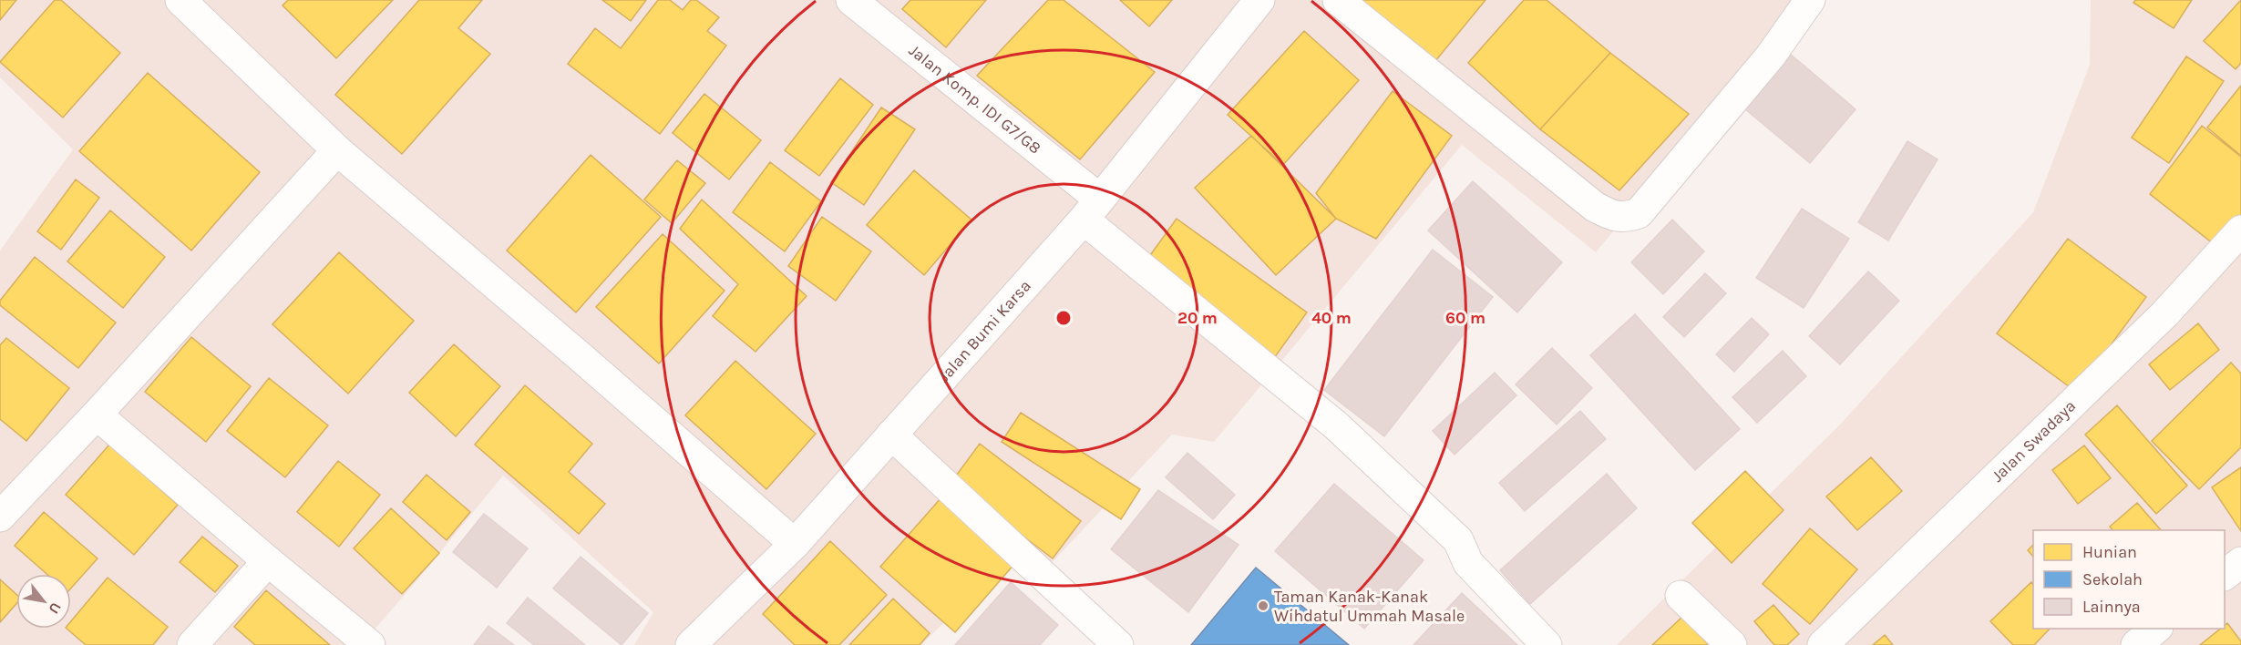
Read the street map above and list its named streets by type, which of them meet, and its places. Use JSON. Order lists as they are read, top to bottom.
{
  "streets": {
    "street": ["Jalan Komp. IDI G7/G8", "Jalan Bumi Karsa", "Jalan Swadaya"]
  },
  "crossings": [
    ["Jalan Komp. IDI G7/G8", "Jalan Bumi Karsa"]
  ],
  "places": ["Taman Kanak-Kanak Wihdatul Ummah Masale"],
  "legend": ["Hunian", "Sekolah", "Lainnya"],
  "north": "bottom right",
  "rings": ["20 m", "40 m", "60 m"]
}
